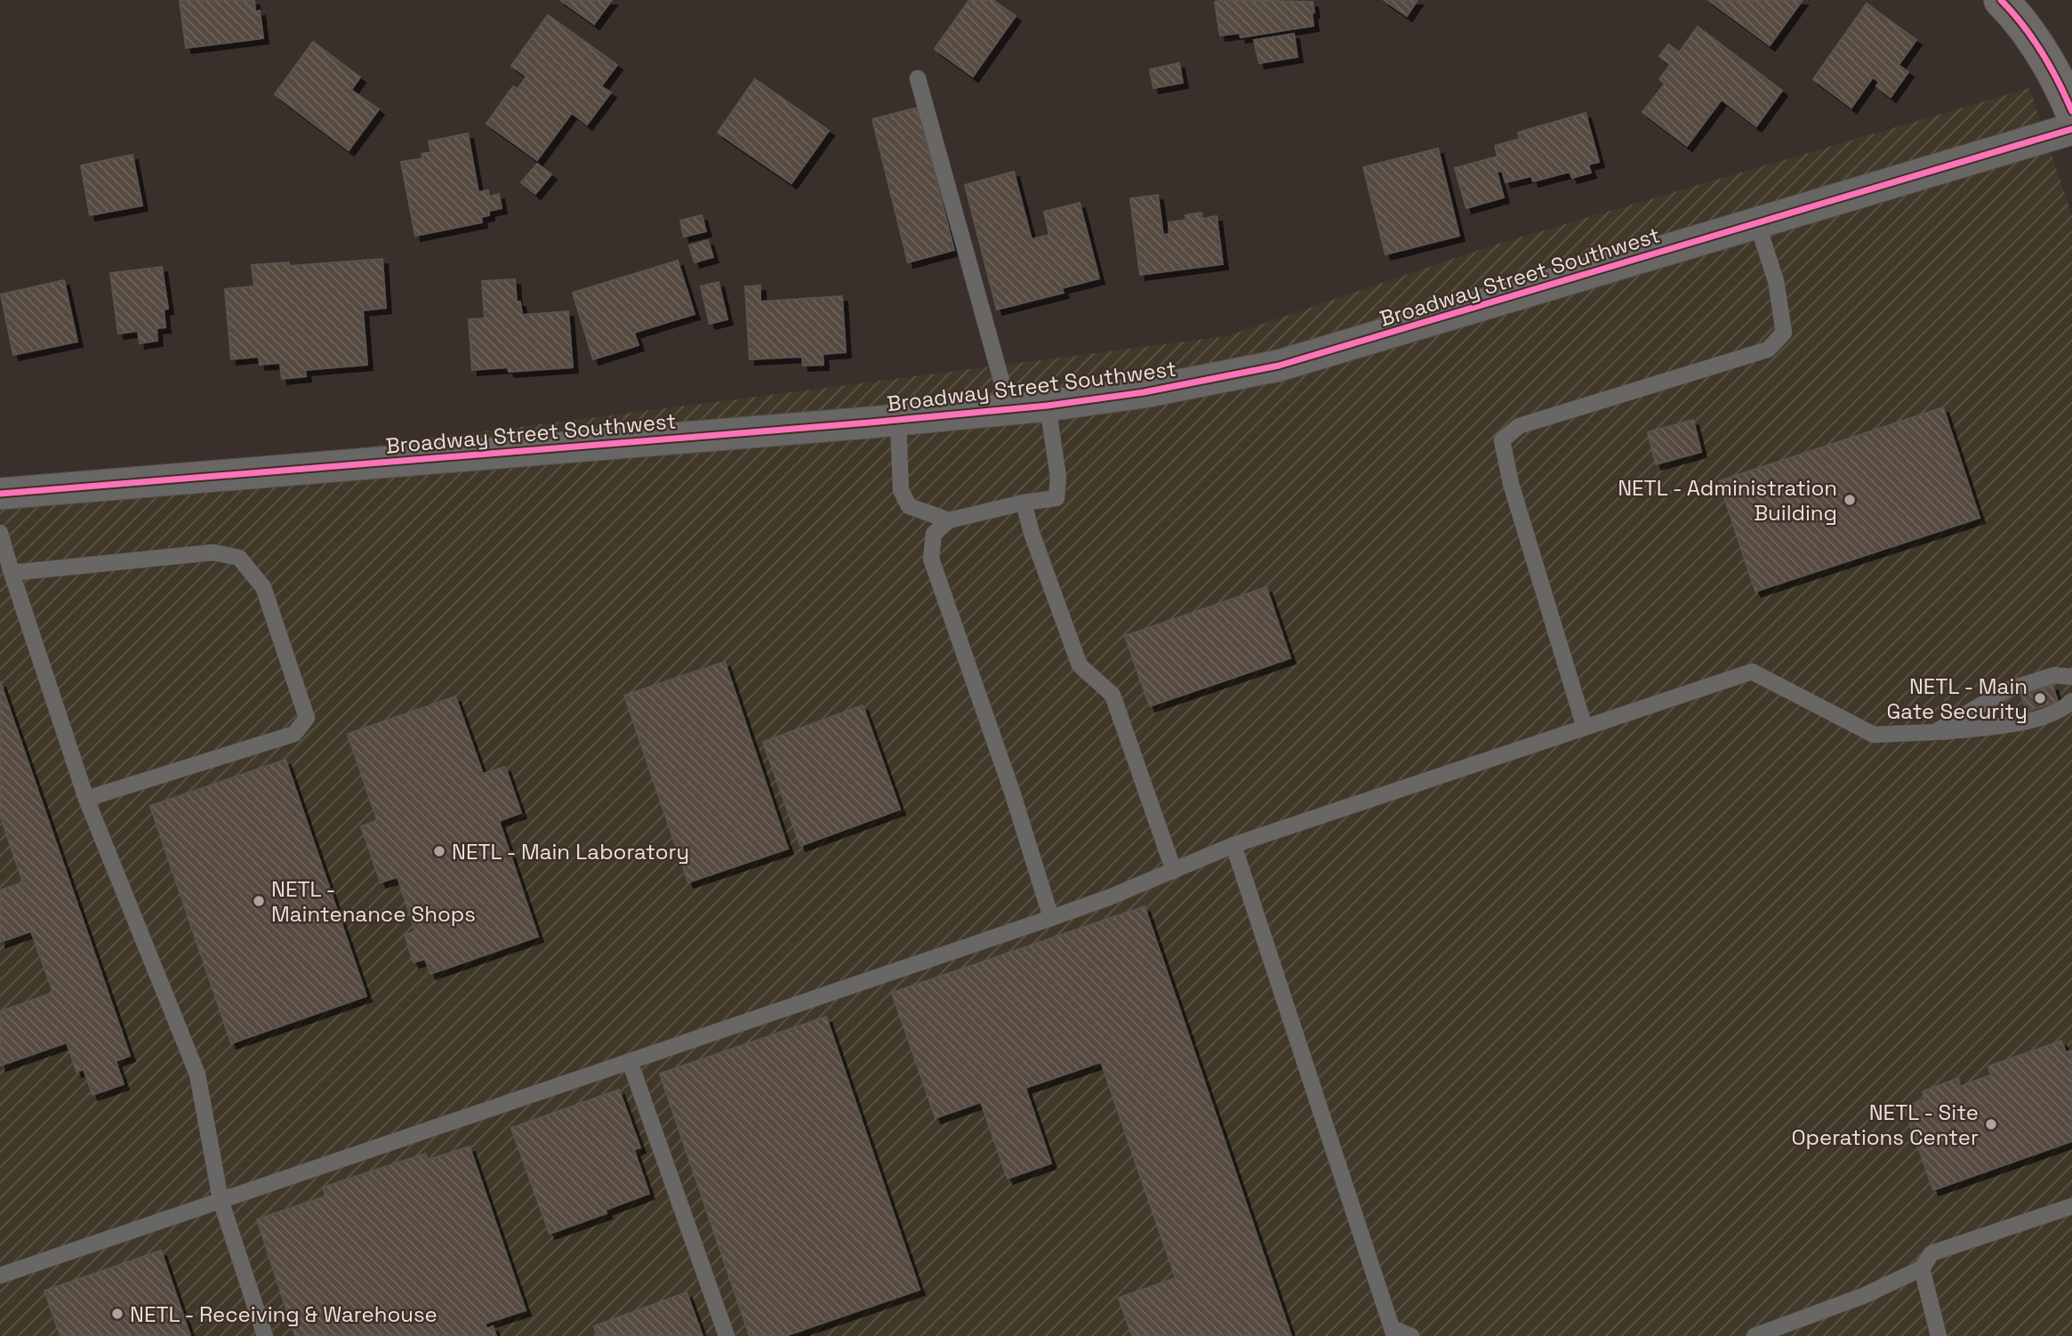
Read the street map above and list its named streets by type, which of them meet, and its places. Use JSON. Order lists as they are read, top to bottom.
{
  "streets": {
    "street": ["Broadway Street Southwest"]
  },
  "places": [
    "NETL - Administration Building",
    "NETL - Main Gate Security",
    "NETL - Main Laboratory",
    "NETL - Maintenance Shops",
    "NETL - Site Operations Center",
    "NETL - Receiving & Warehouse"
  ]
}
